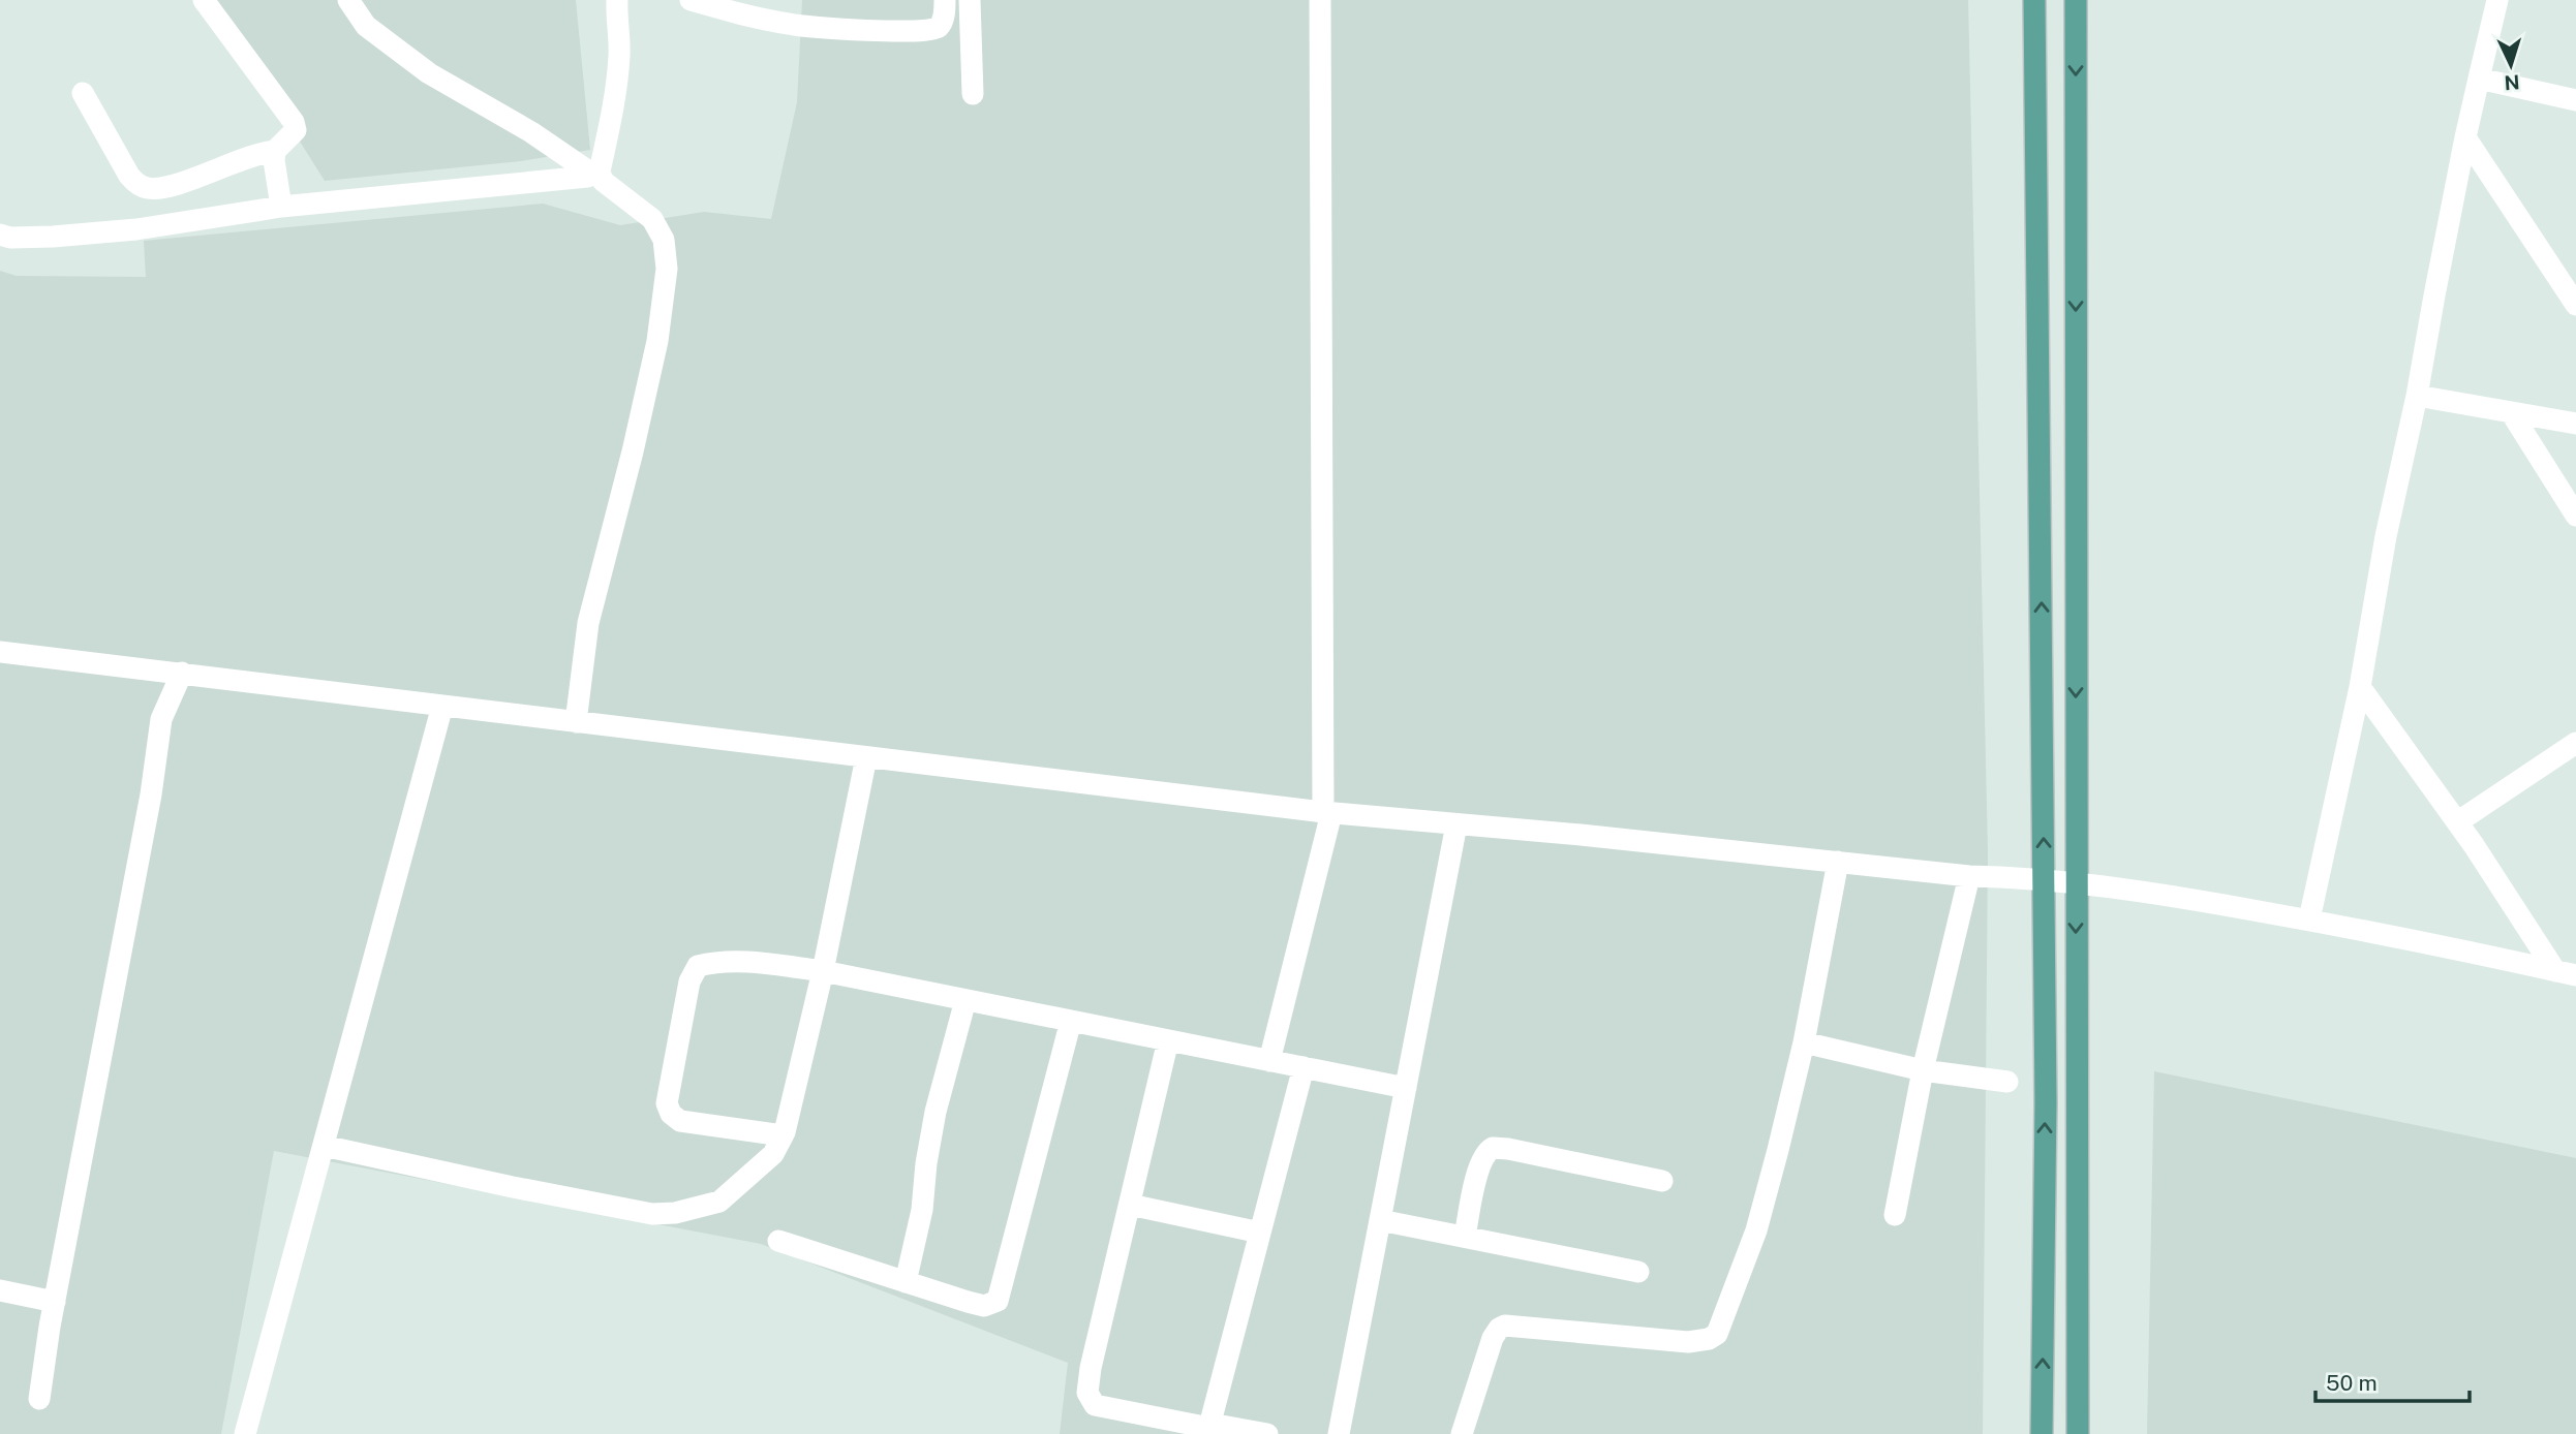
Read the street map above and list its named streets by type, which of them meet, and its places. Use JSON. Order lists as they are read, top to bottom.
{
  "scale_bar": "50 m",
  "north": "bottom"
}
